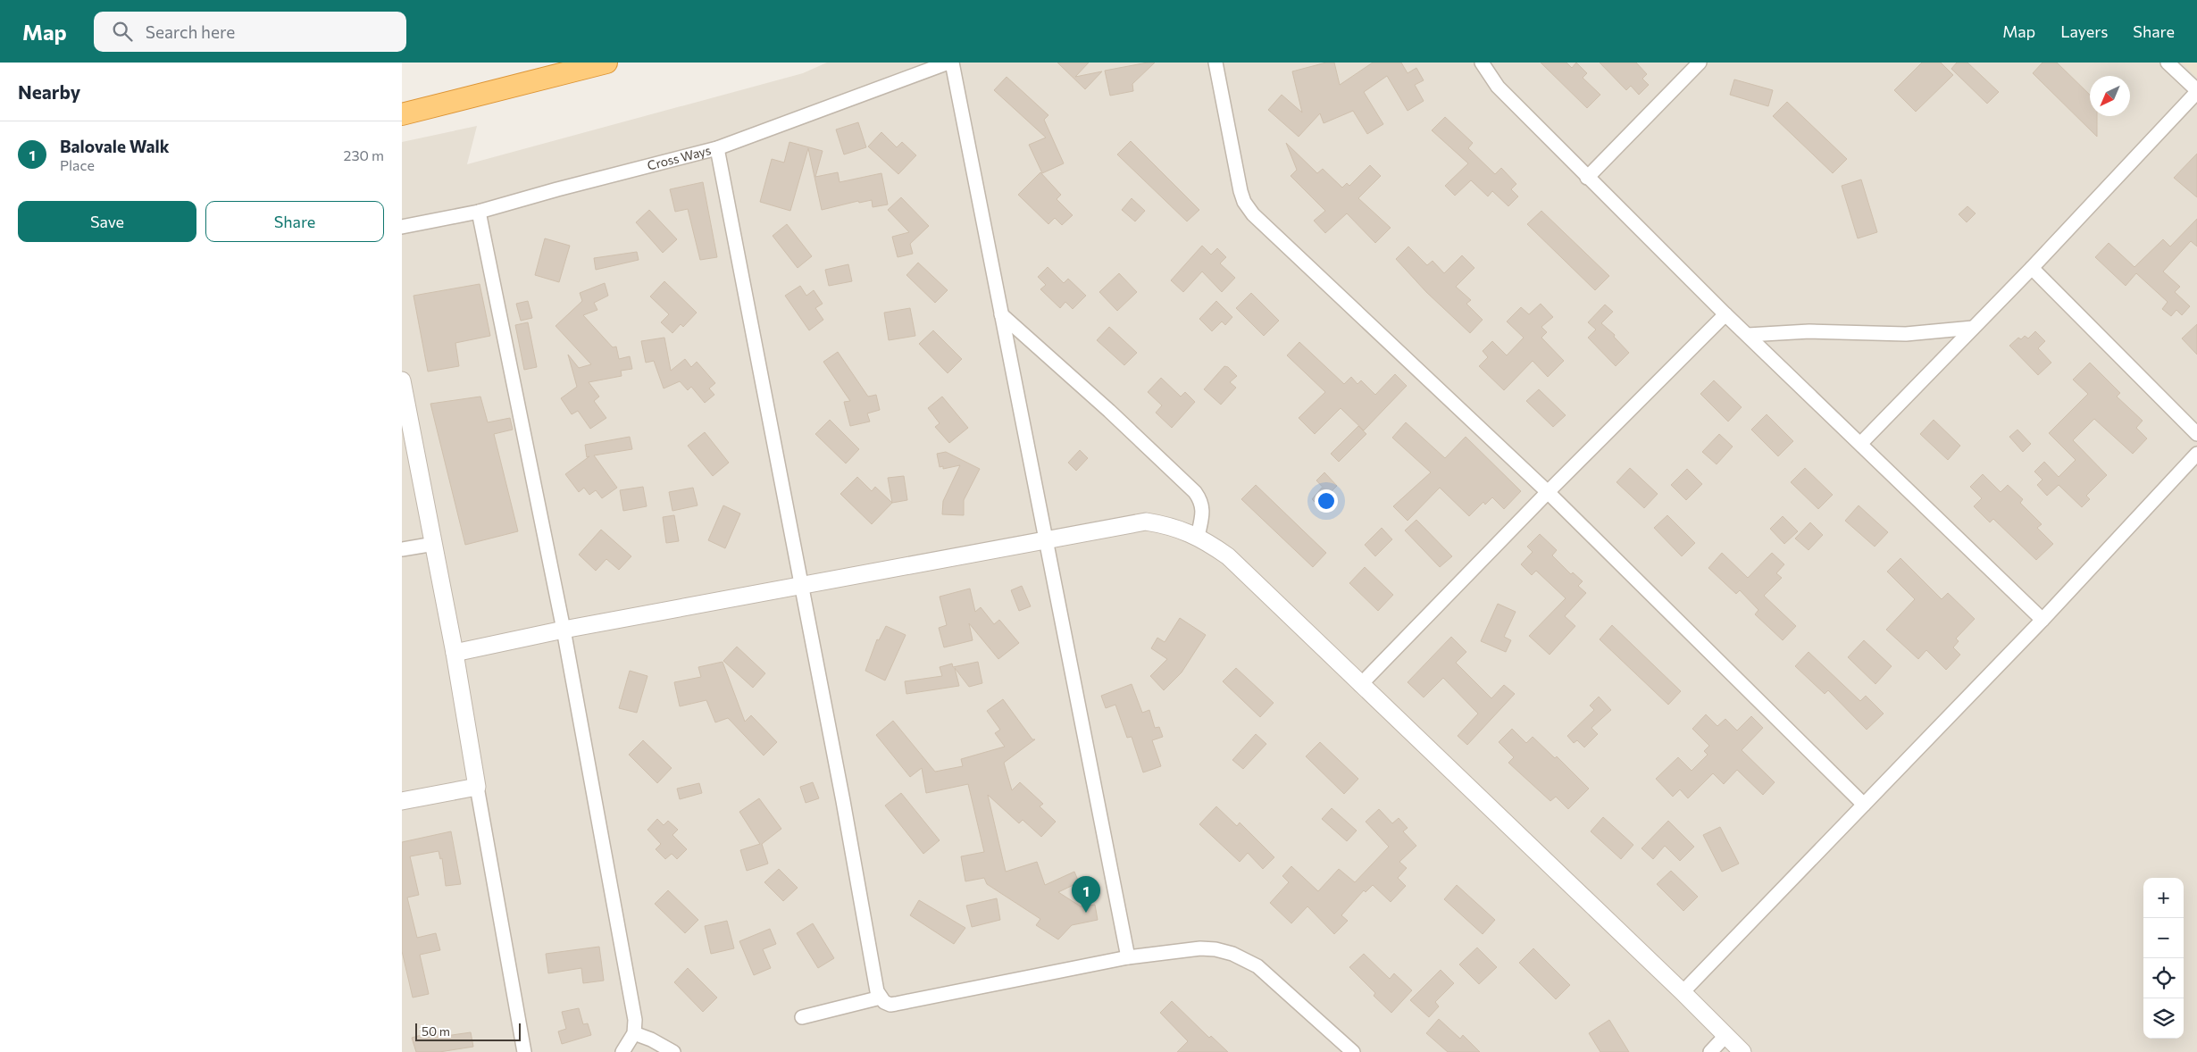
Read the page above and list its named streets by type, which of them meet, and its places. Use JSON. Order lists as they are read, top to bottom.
{
  "streets": {
    "street": ["Cross Ways"]
  },
  "scale_bar": "50 m",
  "north": "bottom left",
  "page": {
    "header": "Map",
    "search": "Search here",
    "nav": ["Map", "Layers", "Share"],
    "heading": "Nearby",
    "list": [
      {
        "mark": "1",
        "name": "Balovale Walk",
        "note": "Place",
        "value": "230 m"
      }
    ],
    "buttons": ["Save", "Share"],
    "pins": "1",
    "map_buttons": ["+", "−"],
    "scale": "50 m"
  }
}
